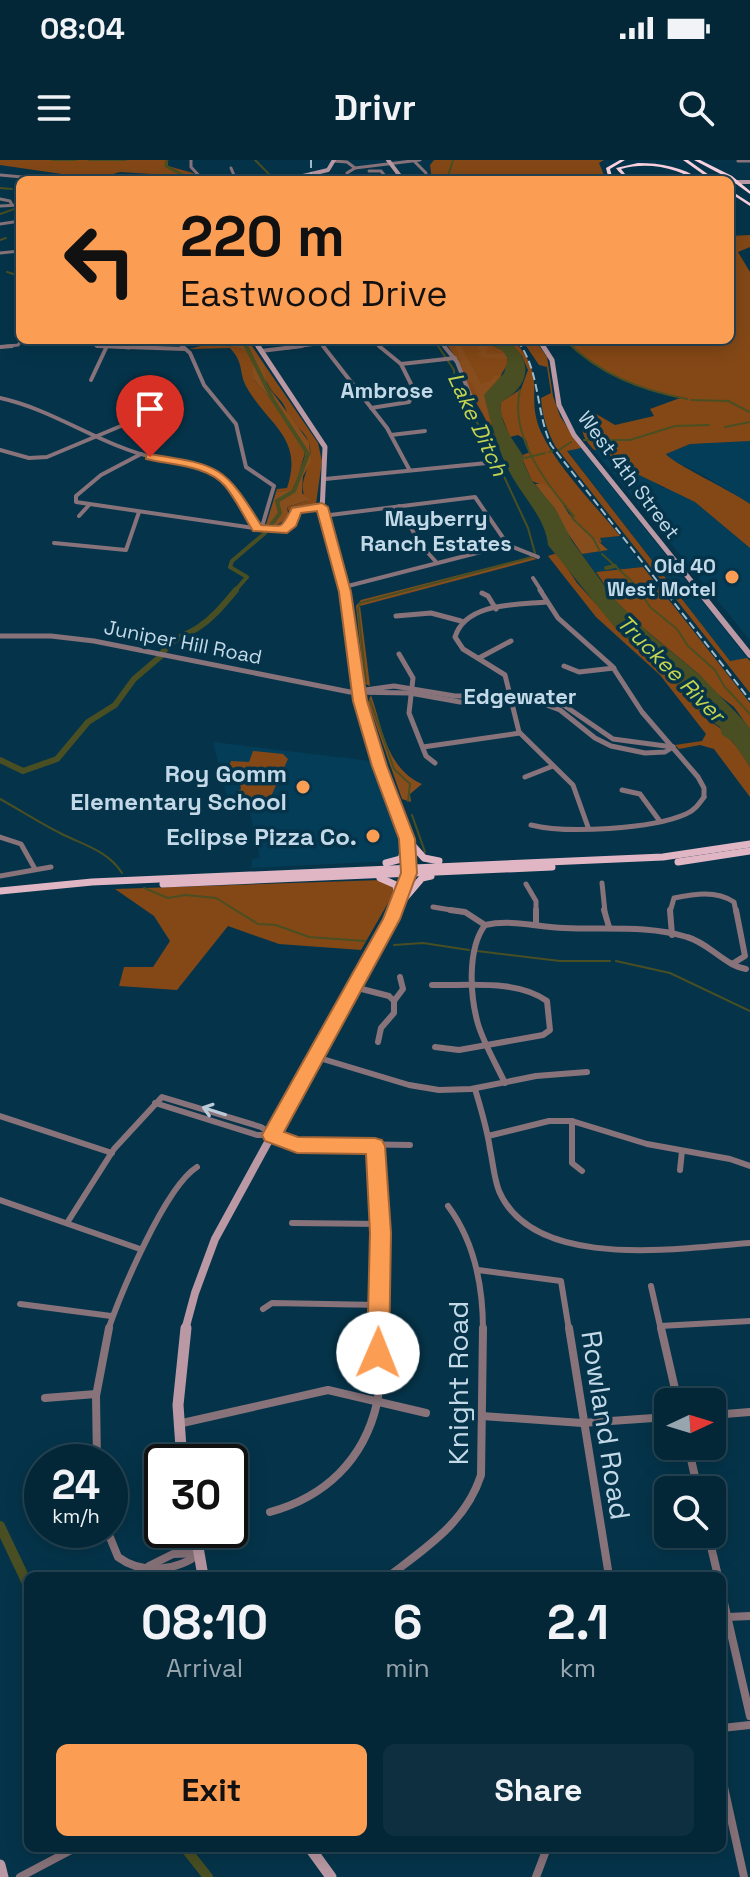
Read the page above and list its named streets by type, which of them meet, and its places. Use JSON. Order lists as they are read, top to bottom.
{
  "streets": {
    "main road": ["West 4th Street"],
    "street": ["Juniper Hill Road", "Knight Road", "Rowland Road"]
  },
  "crossings": [
    ["Knight Road", "Rowland Road"]
  ],
  "districts": ["Ambrose", "Mayberry Ranch Estates", "Edgewater"],
  "water": ["Lake Ditch", "Truckee River"],
  "places": ["Old 40 West Motel", "Roy Gomm Elementary School", "Eclipse Pizza Co."],
  "north": "right",
  "page": {
    "status": "08:04",
    "header": "Drivr",
    "turn": ["220 m", "Eastwood Drive"],
    "speed": "24 km/h",
    "limit": "30",
    "eta": [
      "08:10",
      "Arrival",
      "6",
      "min",
      "2.1",
      "km"
    ],
    "buttons": ["Exit", "Share"]
  }
}
